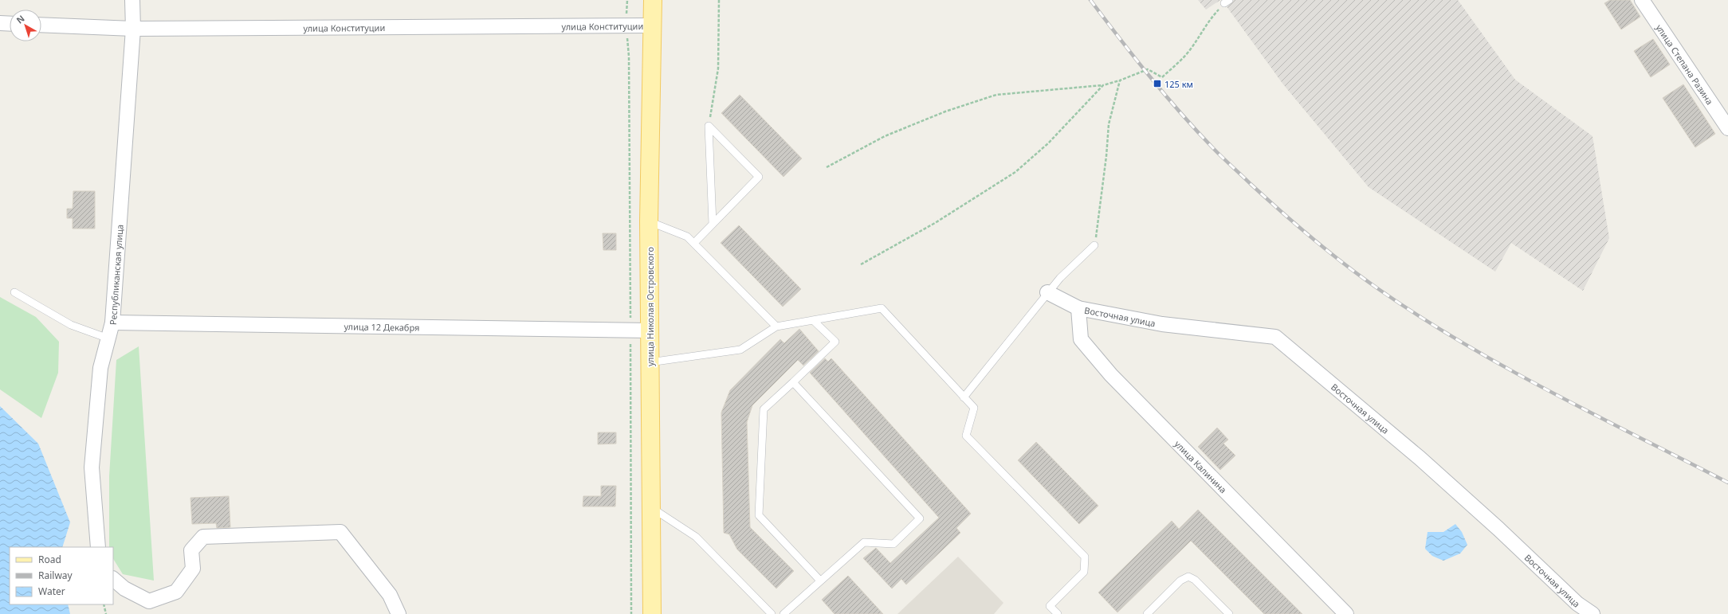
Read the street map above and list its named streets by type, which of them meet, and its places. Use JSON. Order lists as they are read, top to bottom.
{
  "streets": {
    "main road": ["улица Николая Островского"],
    "street": [
      "улица Конституции",
      "улица Степана Разина",
      "Республиканская улица",
      "Восточная улица",
      "улица 12 Декабря",
      "улица Калинина"
    ]
  },
  "crossings": [
    ["улица Конституции", "Республиканская улица"],
    ["улица Конституции", "улица Николая Островского"],
    ["Республиканская улица", "улица 12 Декабря"],
    ["улица Николая Островского", "улица 12 Декабря"],
    ["Восточная улица", "улица Калинина"]
  ],
  "places": {
    "transit": ["125 км"]
  },
  "legend": ["Road", "Railway", "Water"],
  "north": "top left"
}
